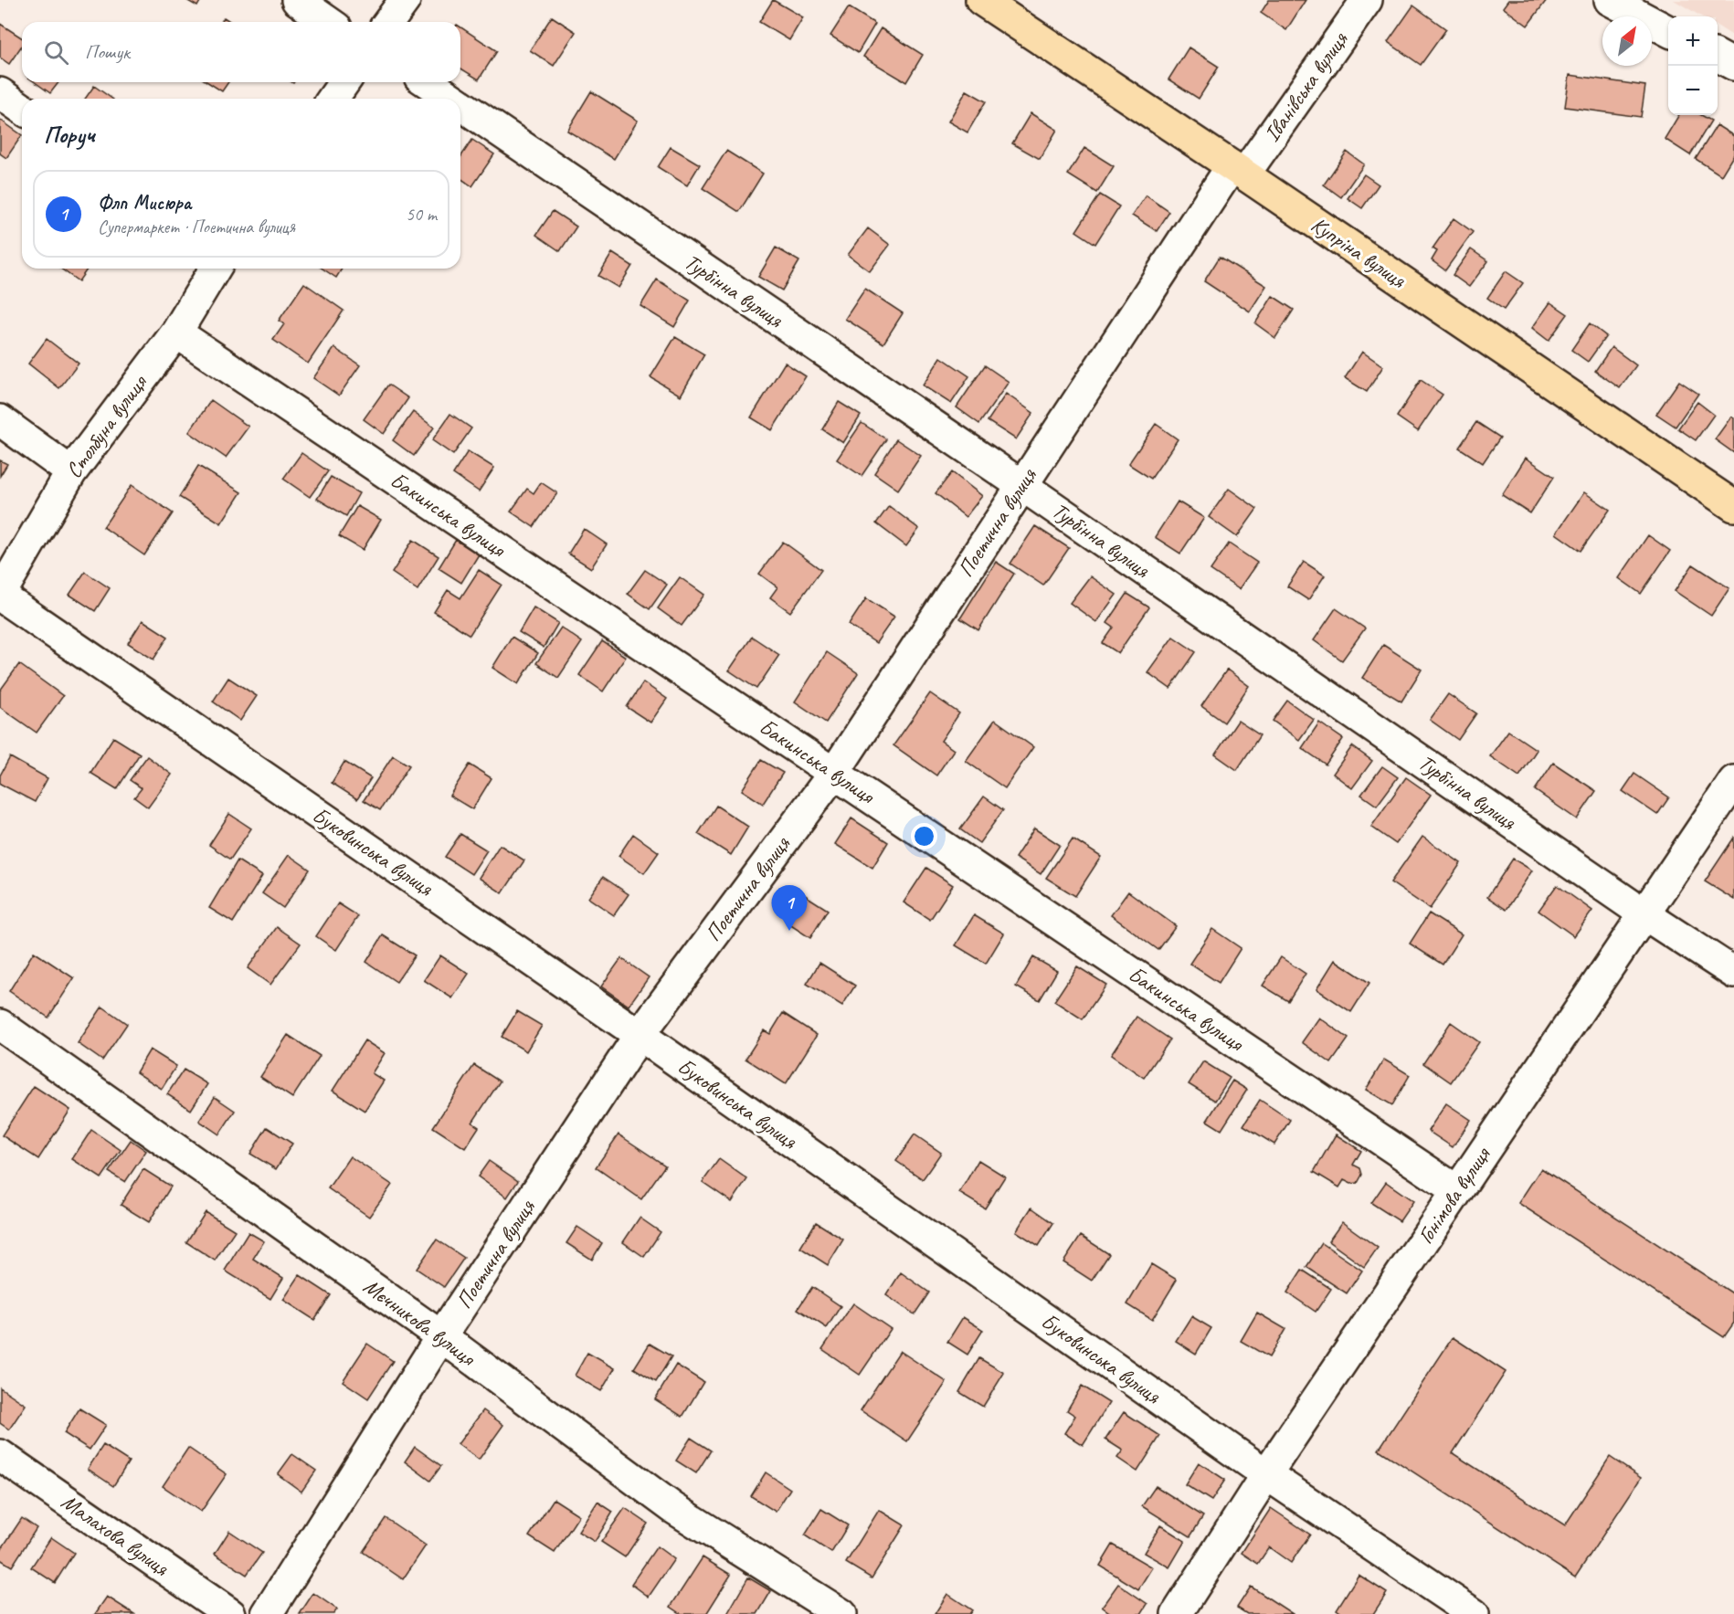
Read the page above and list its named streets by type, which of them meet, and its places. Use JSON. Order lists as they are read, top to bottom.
{
  "streets": {
    "main road": ["Купріна вулиця"],
    "street": [
      "Іванівська вулиця",
      "Турбінна вулиця",
      "Столбуна вулиця",
      "Бакинська вулиця",
      "Поетична вулиця",
      "Буковинська вулиця",
      "Гонімова вулиця",
      "Мєчникова вулиця",
      "Малахова вулиця"
    ]
  },
  "crossings": [
    ["Іванівська вулиця", "Купріна вулиця"],
    ["Іванівська вулиця", "Поетична вулиця"],
    ["Купріна вулиця", "Поетична вулиця"],
    ["Турбінна вулиця", "Поетична вулиця"],
    ["Турбінна вулиця", "Гонімова вулиця"],
    ["Столбуна вулиця", "Бакинська вулиця"],
    ["Столбуна вулиця", "Буковинська вулиця"],
    ["Бакинська вулиця", "Поетична вулиця"],
    ["Бакинська вулиця", "Гонімова вулиця"],
    ["Поетична вулиця", "Буковинська вулиця"],
    ["Поетична вулиця", "Мєчникова вулиця"],
    ["Буковинська вулиця", "Гонімова вулиця"]
  ],
  "north": "top right",
  "page": {
    "map_buttons": ["+", "−"],
    "search": "Пошук",
    "heading": "Поруч",
    "list": [
      {
        "mark": "1",
        "name": "Флп Мисюра",
        "note": "Супермаркет · Поетична вулиця",
        "value": "50 m"
      }
    ],
    "pins": "1"
  }
}
